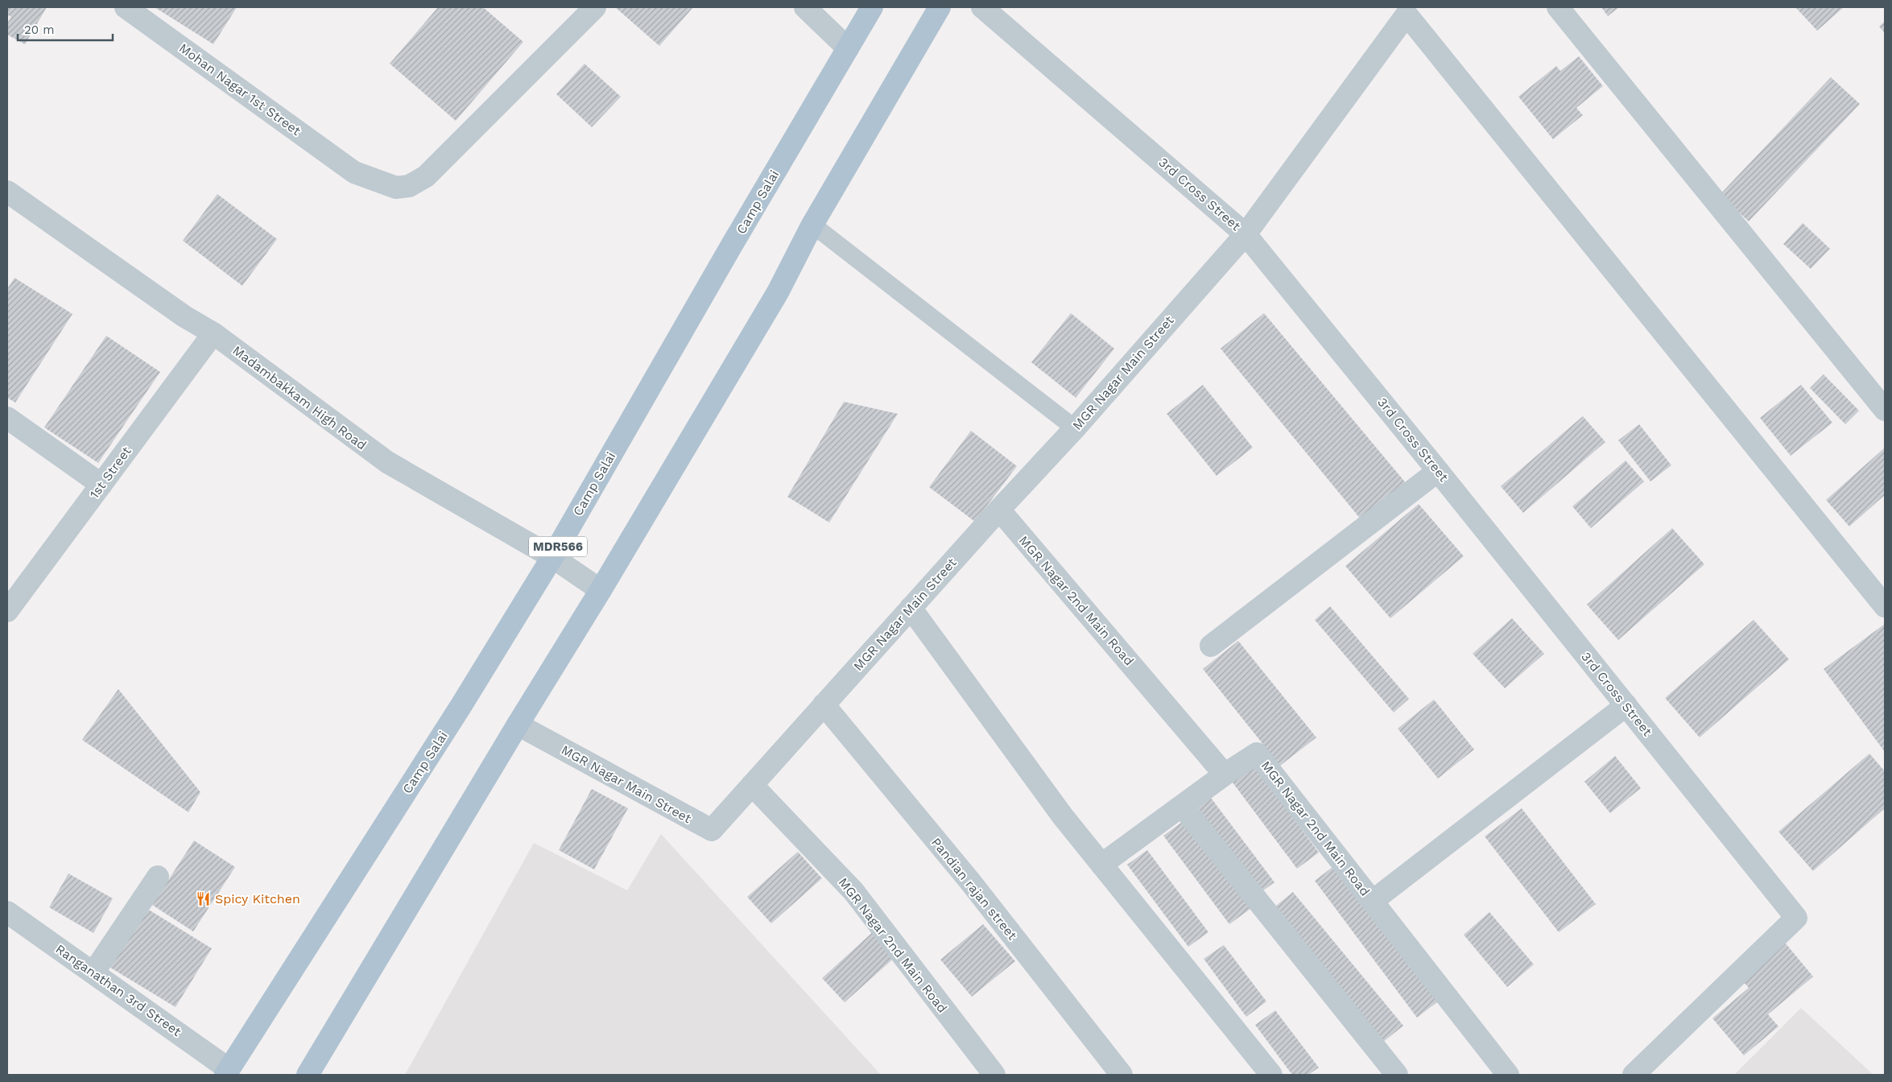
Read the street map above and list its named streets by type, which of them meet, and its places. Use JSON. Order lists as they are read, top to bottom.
{
  "streets": {
    "main road": ["Camp Salai", "MDR566"],
    "street": [
      "Mohan Nagar 1st Street",
      "3rd Cross Street",
      "MGR Nagar Main Street",
      "Madambakkam High Road",
      "1st Street",
      "MGR Nagar 2nd Main Road",
      "Pandian rajan street",
      "Ranganathan 3rd Street"
    ]
  },
  "crossings": [
    ["3rd Cross Street", "MGR Nagar Main Street"],
    ["Camp Salai", "Madambakkam High Road"],
    ["Camp Salai", "Ranganathan 3rd Street"],
    ["MGR Nagar Main Street", "MGR Nagar 2nd Main Road"],
    ["MGR Nagar Main Street", "Pandian rajan street"],
    ["Madambakkam High Road", "1st Street"]
  ],
  "places": {
    "restaurant": ["Spicy Kitchen"]
  },
  "scale_bar": "20 m"
}
